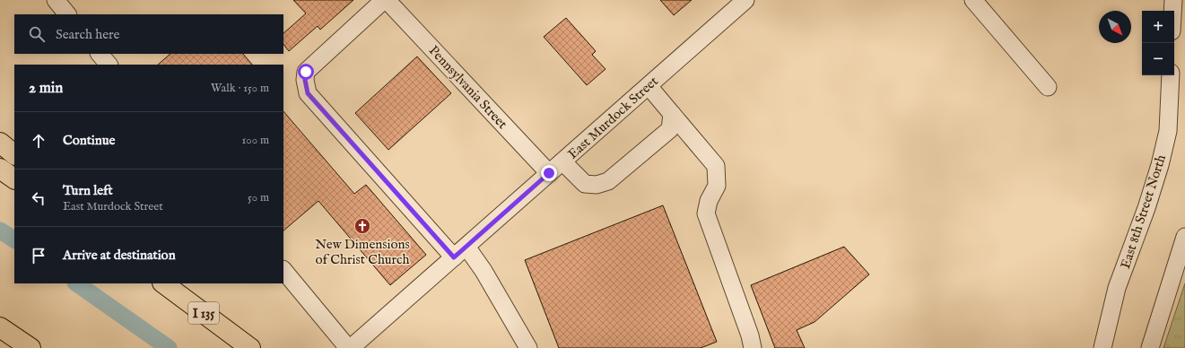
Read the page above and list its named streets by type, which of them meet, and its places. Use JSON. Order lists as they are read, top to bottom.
{
  "streets": {
    "highway": ["I 135"],
    "street": ["Pennsylvania Street", "East Murdock Street", "East 8th Street North"]
  },
  "crossings": [
    ["Pennsylvania Street", "East Murdock Street"]
  ],
  "places": {
    "church": ["New Dimensions of Christ Church"]
  },
  "north": "bottom right",
  "page": {
    "map_buttons": ["+", "−"],
    "search": "Search here",
    "heading": ["2 min", "Walk · 150 m"],
    "list": [
      ["Continue", "100 m"],
      ["Turn left", "East Murdock Street", "50 m"],
      "Arrive at destination"
    ]
  }
}
